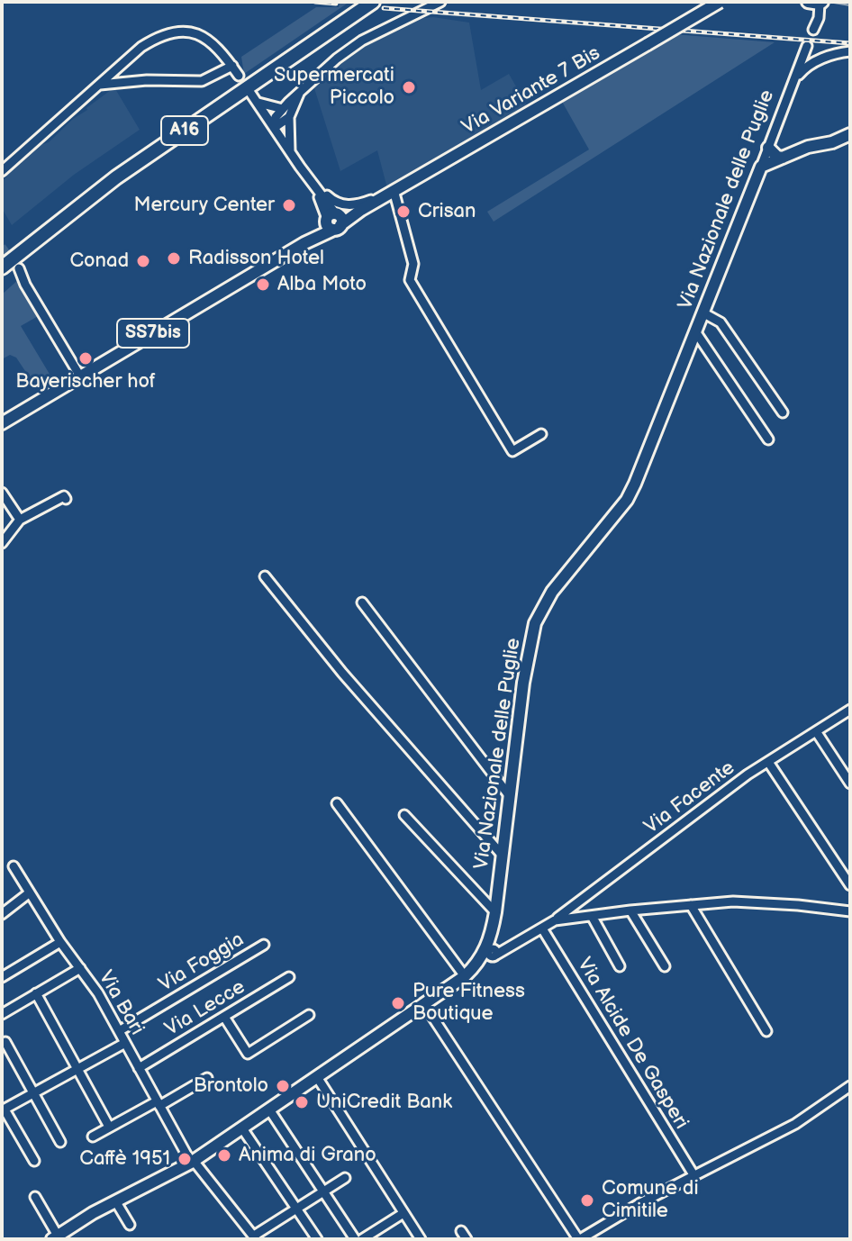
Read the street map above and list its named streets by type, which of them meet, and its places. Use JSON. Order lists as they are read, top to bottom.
{
  "streets": {
    "highway": ["A16"],
    "main road": ["Via Variante 7 Bis", "Via Nazionale delle Puglie", "SS7bis"],
    "street": [
      "Via Facente",
      "Via Foggia",
      "Via Bari",
      "Via Lecce",
      "Via Alcide De Gasperi"
    ]
  },
  "crossings": [
    ["Via Nazionale delle Puglie", "Via Facente"],
    ["Via Nazionale delle Puglie", "Via Bari"],
    ["Via Facente", "Via Alcide De Gasperi"],
    ["Via Foggia", "Via Bari"],
    ["Via Bari", "Via Lecce"]
  ],
  "places": [
    "Supermercati Piccolo",
    "Mercury Center",
    "Crisan",
    "Radisson Hotel",
    "Conad",
    "Alba Moto",
    "Bayerischer hof",
    "Pure Fitness Boutique",
    "Brontolo",
    "UniCredit Bank",
    "Anima di Grano",
    "Caffè 1951",
    "Comune di Cimitile"
  ]
}
